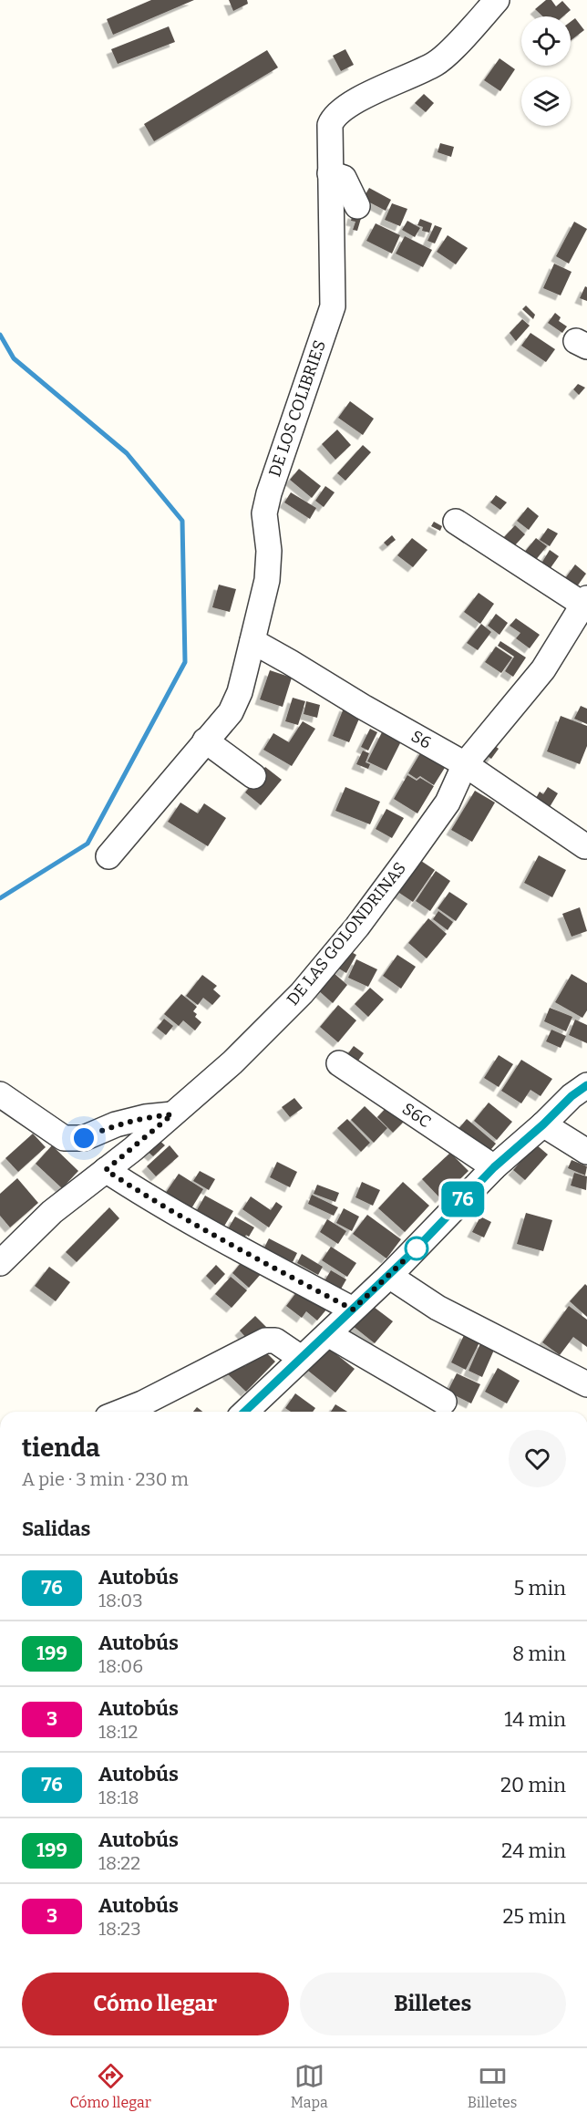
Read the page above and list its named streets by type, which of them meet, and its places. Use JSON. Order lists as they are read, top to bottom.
{
  "streets": {
    "street": [
      "DE LOS COLIBRIES",
      "S6",
      "DE LAS GOLONDRINAS",
      "S6C"
    ]
  },
  "crossings": [
    ["DE LOS COLIBRIES", "S6"],
    ["S6", "DE LAS GOLONDRINAS"]
  ],
  "lines": ["bus line 76"],
  "page": {
    "on_map": "76",
    "heading": [
      ["tienda", "A pie · 3 min · 230 m"],
      "Salidas"
    ],
    "list": [
      {
        "mark": "76",
        "name": "Autobús",
        "note": "18:03",
        "value": "5 min"
      },
      {
        "mark": "199",
        "name": "Autobús",
        "note": "18:06",
        "value": "8 min"
      },
      {
        "mark": "3",
        "name": "Autobús",
        "note": "18:12",
        "value": "14 min"
      },
      {
        "mark": "76",
        "name": "Autobús",
        "note": "18:18",
        "value": "20 min"
      },
      {
        "mark": "199",
        "name": "Autobús",
        "note": "18:22",
        "value": "24 min"
      },
      {
        "mark": "3",
        "name": "Autobús",
        "note": "18:23",
        "value": "25 min"
      }
    ],
    "buttons": ["Cómo llegar", "Billetes"],
    "tabs": ["Cómo llegar", "Mapa", "Billetes"]
  }
}
